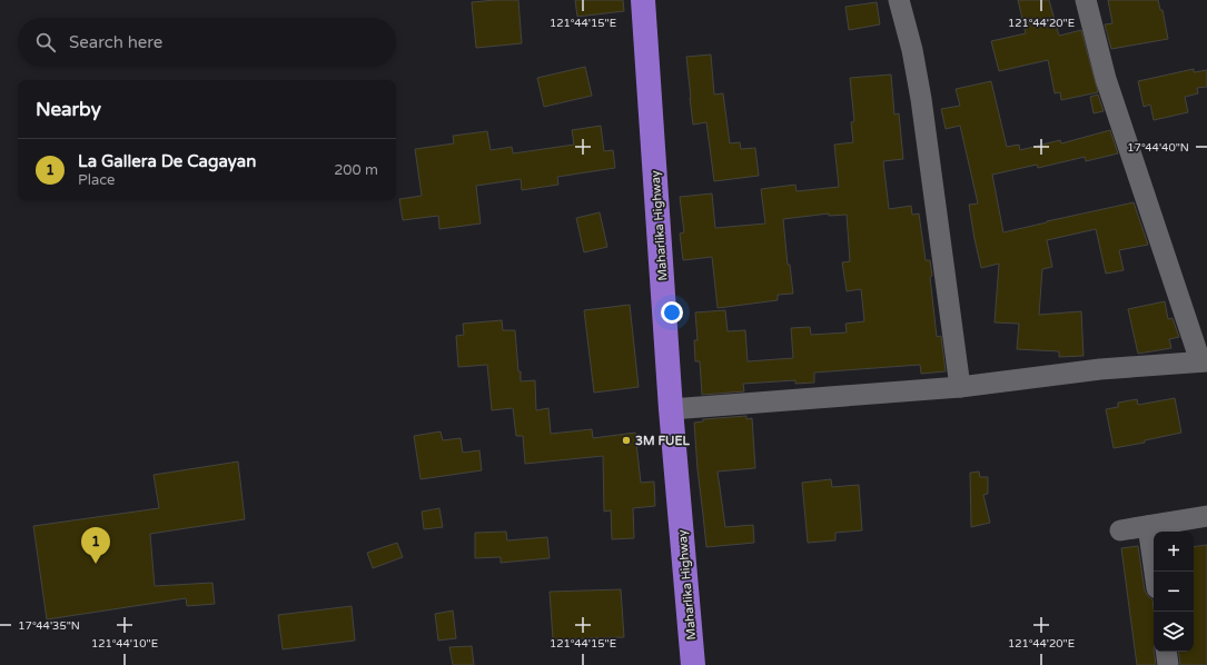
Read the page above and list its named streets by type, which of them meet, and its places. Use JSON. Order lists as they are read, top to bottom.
{
  "streets": {
    "highway": ["Maharlika Highway"]
  },
  "places": ["3M FUEL"],
  "page": {
    "search": "Search here",
    "heading": "Nearby",
    "list": [
      {
        "mark": "1",
        "name": "La Gallera De Cagayan",
        "note": "Place",
        "value": "200 m"
      }
    ],
    "pins": "1",
    "map_buttons": ["+", "−"]
  },
  "coordinates": [
    "121°44'15\"E",
    "121°44'20\"E",
    "17°44'40\"N",
    "17°44'35\"N",
    "121°44'10\"E"
  ]
}
